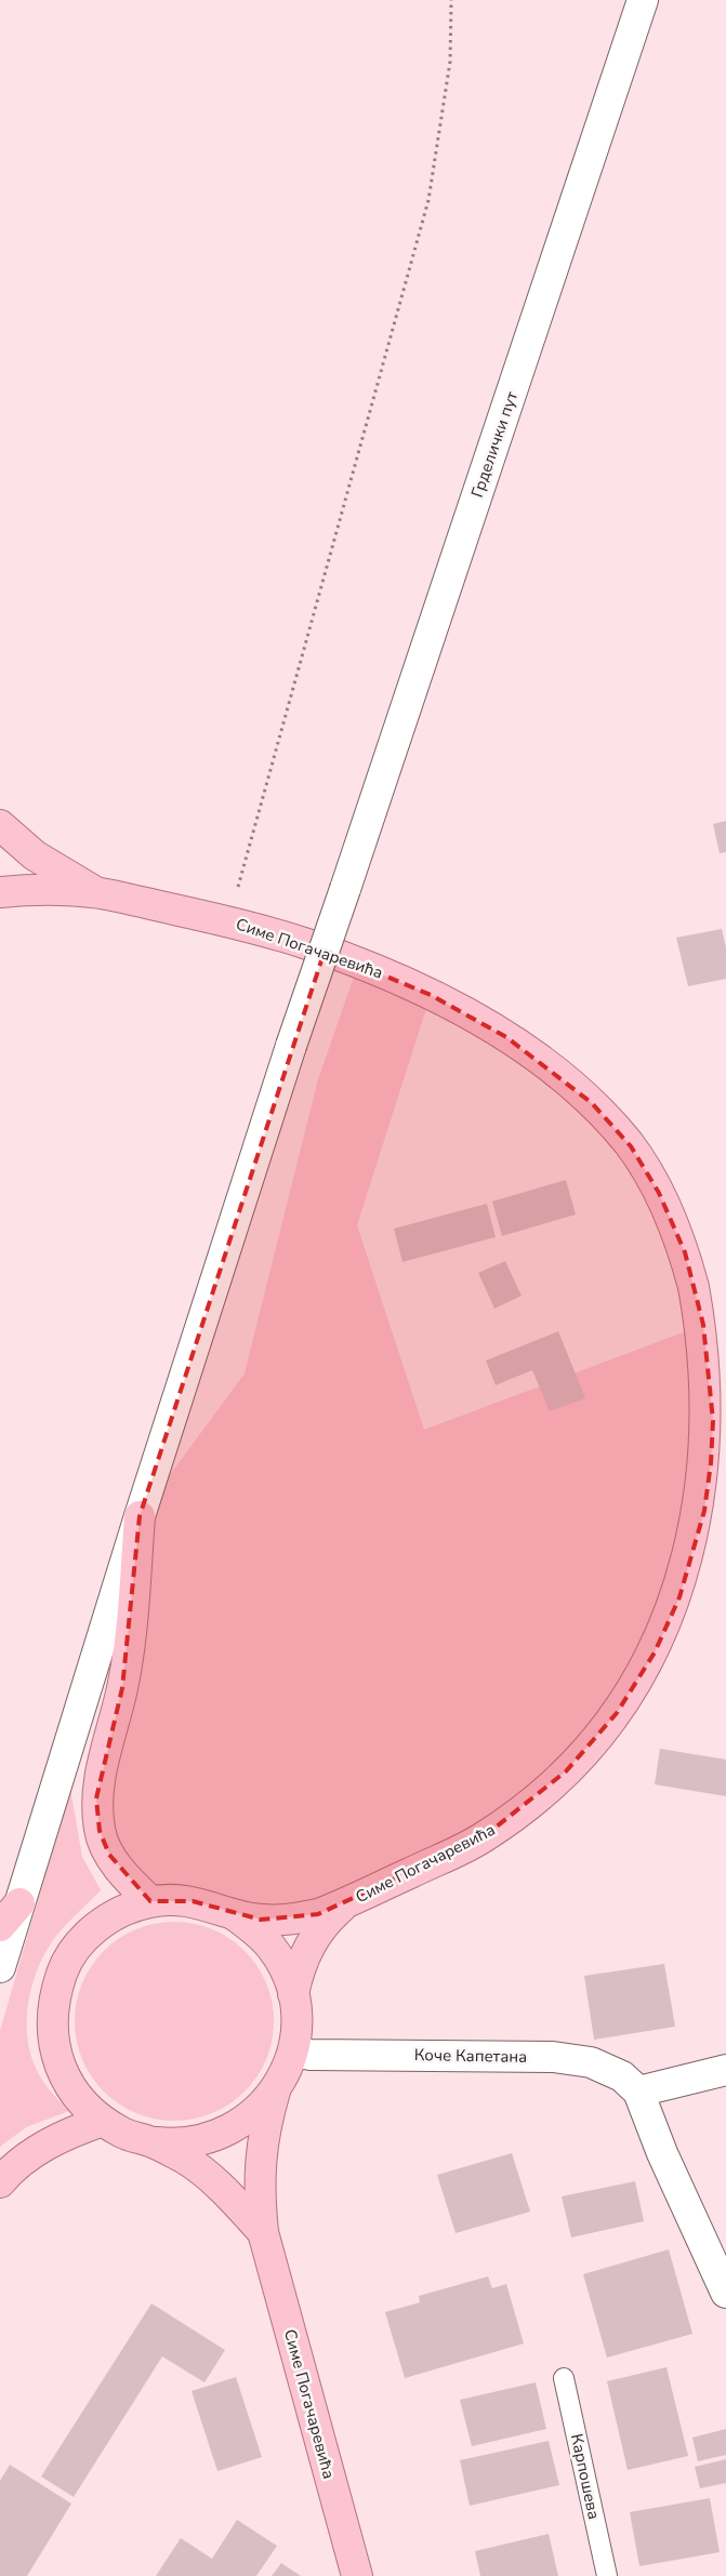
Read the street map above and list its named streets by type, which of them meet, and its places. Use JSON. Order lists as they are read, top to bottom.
{
  "streets": {
    "main road": ["Грделички пут", "Симе Погачаревића", "Коче Капетана"],
    "lane": ["Карпошева"]
  },
  "crossings": [
    ["Симе Погачаревића", "Коче Капетана"]
  ]
}
